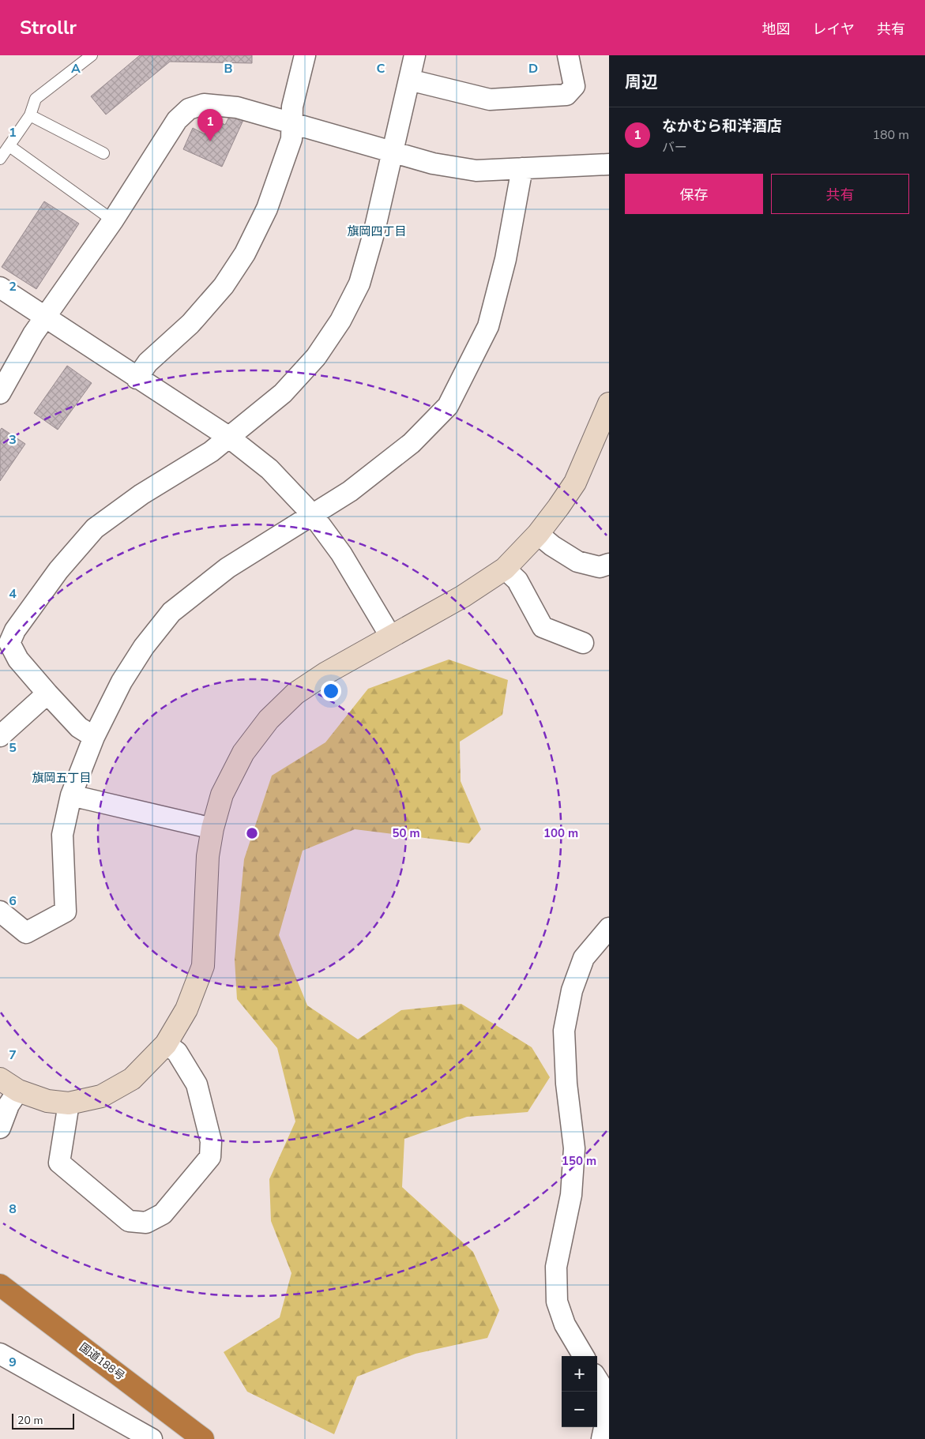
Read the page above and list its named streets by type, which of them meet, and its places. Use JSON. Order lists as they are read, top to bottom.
{
  "streets": {
    "highway": ["国道188号"]
  },
  "districts": ["旗岡四丁目", "旗岡五丁目"],
  "scale_bar": "20 m",
  "page": {
    "header": "Strollr",
    "nav": ["地図", "レイヤ", "共有"],
    "heading": "周辺",
    "list": [
      {
        "mark": "1",
        "name": "なかむら和洋酒店",
        "note": "バー",
        "value": "180 m"
      }
    ],
    "pins": "1",
    "buttons": ["保存", "共有"],
    "map_buttons": ["+", "−"],
    "scale": "20 m"
  },
  "grid": {
    "columns": [
      "A",
      "B",
      "C",
      "D"
    ],
    "rows": [
      "1",
      "2",
      "3",
      "4",
      "5",
      "6",
      "7",
      "8",
      "9"
    ]
  },
  "rings": ["50 m", "100 m", "150 m"]
}
